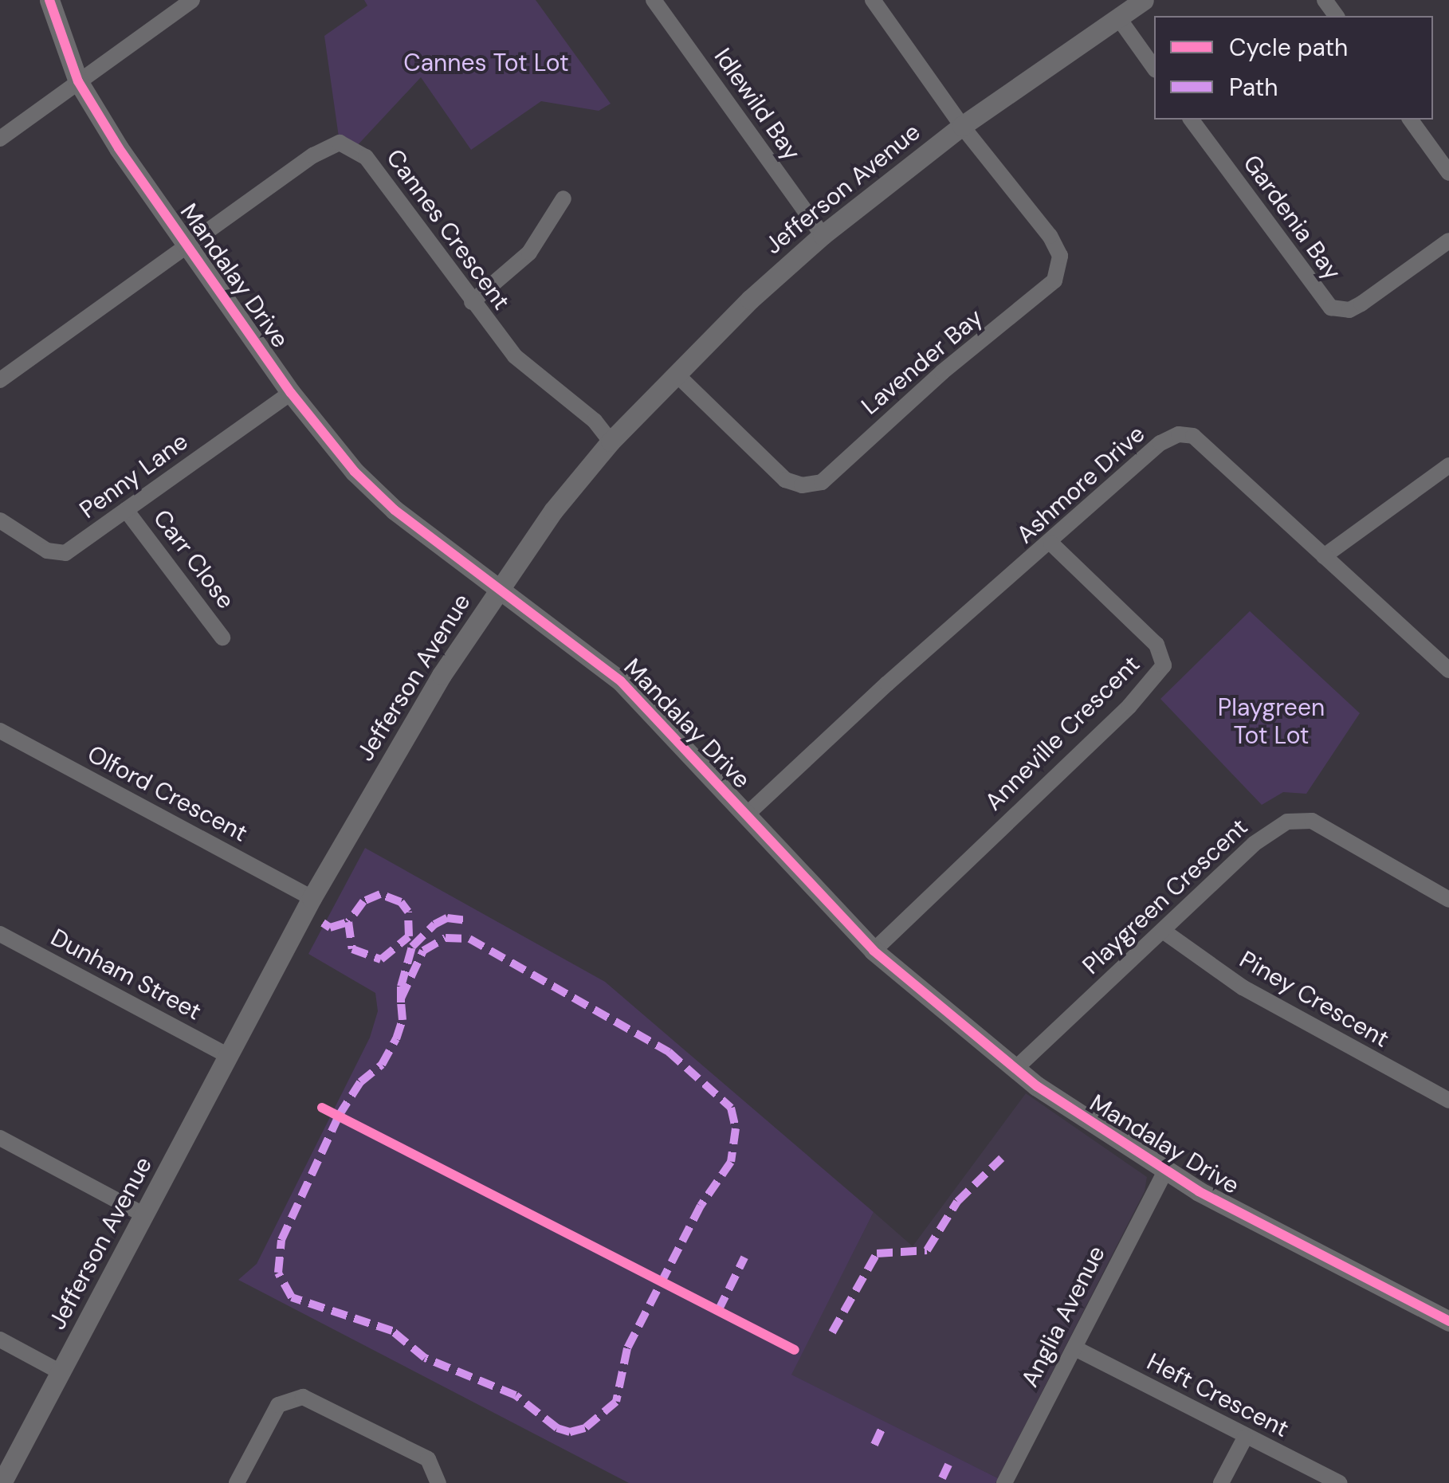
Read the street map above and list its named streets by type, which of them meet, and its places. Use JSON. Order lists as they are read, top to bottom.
{
  "streets": {
    "street": [
      "Idlewild Bay",
      "Jefferson Avenue",
      "Gardenia Bay",
      "Cannes Crescent",
      "Mandalay Drive",
      "Lavender Bay",
      "Penny Lane",
      "Ashmore Drive",
      "Carr Close",
      "Anneville Crescent",
      "Olford Crescent",
      "Playgreen Crescent",
      "Dunham Street",
      "Piney Crescent",
      "Anglia Avenue",
      "Heft Crescent"
    ]
  },
  "crossings": [
    ["Idlewild Bay", "Jefferson Avenue"],
    ["Jefferson Avenue", "Cannes Crescent"],
    ["Jefferson Avenue", "Mandalay Drive"],
    ["Jefferson Avenue", "Lavender Bay"],
    ["Jefferson Avenue", "Olford Crescent"],
    ["Jefferson Avenue", "Dunham Street"],
    ["Cannes Crescent", "Mandalay Drive"],
    ["Mandalay Drive", "Penny Lane"],
    ["Mandalay Drive", "Ashmore Drive"],
    ["Mandalay Drive", "Anneville Crescent"],
    ["Mandalay Drive", "Playgreen Crescent"],
    ["Mandalay Drive", "Anglia Avenue"],
    ["Penny Lane", "Carr Close"],
    ["Ashmore Drive", "Anneville Crescent"],
    ["Playgreen Crescent", "Piney Crescent"],
    ["Anglia Avenue", "Heft Crescent"]
  ],
  "parks": ["Cannes Tot Lot", "Playgreen Tot Lot"],
  "legend": ["Cycle path", "Path"]
}
